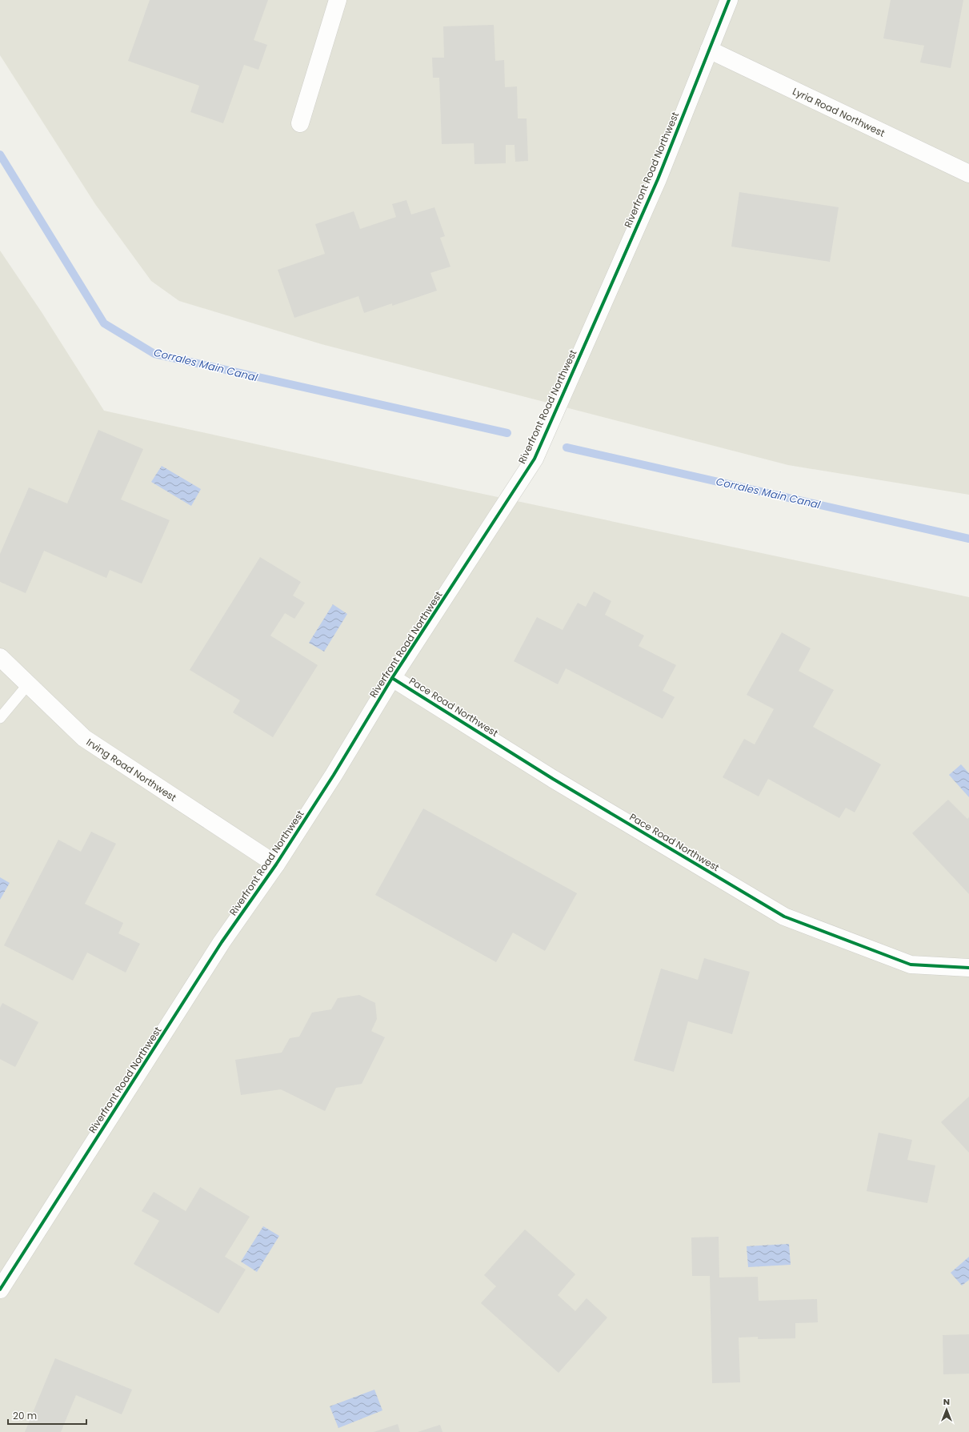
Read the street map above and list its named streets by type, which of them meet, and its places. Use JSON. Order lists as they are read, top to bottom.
{
  "streets": {
    "street": [
      "Lyria Road Northwest",
      "Riverfront Road Northwest",
      "Pace Road Northwest",
      "Irving Road Northwest"
    ]
  },
  "crossings": [
    ["Lyria Road Northwest", "Riverfront Road Northwest"],
    ["Riverfront Road Northwest", "Pace Road Northwest"],
    ["Riverfront Road Northwest", "Irving Road Northwest"]
  ],
  "water": ["Corrales Main Canal"],
  "scale_bar": "20 m",
  "north": "top"
}
